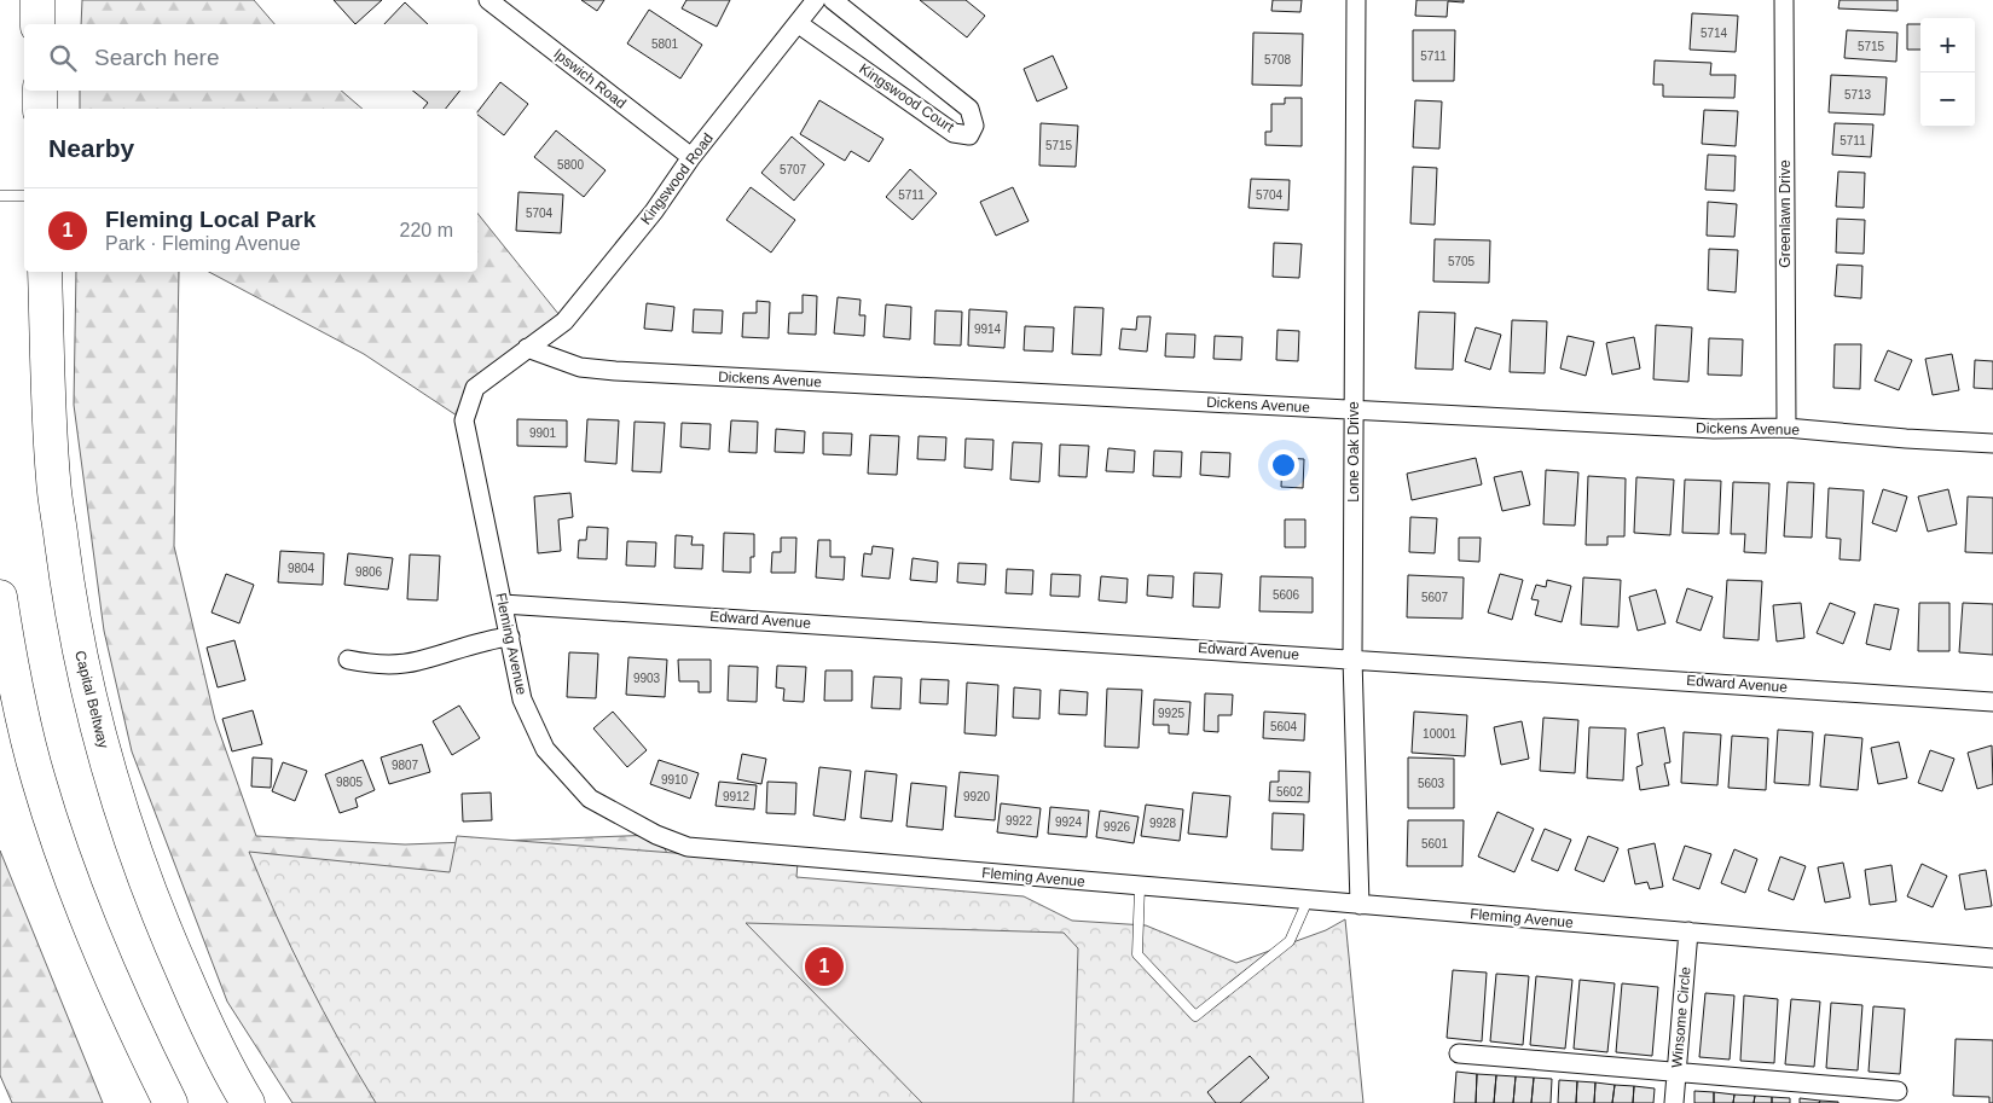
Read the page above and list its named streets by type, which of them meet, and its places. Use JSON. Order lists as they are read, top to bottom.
{
  "streets": {
    "highway": ["Capital Beltway"],
    "street": [
      "Ipswich Road",
      "Kingswood Court",
      "Kingswood Road",
      "Greenlawn Drive",
      "Dickens Avenue",
      "Lone Oak Drive",
      "Edward Avenue",
      "Fleming Avenue",
      "Winsome Circle"
    ]
  },
  "crossings": [
    ["Ipswich Road", "Kingswood Road"],
    ["Kingswood Court", "Kingswood Road"],
    ["Kingswood Road", "Dickens Avenue"],
    ["Kingswood Road", "Fleming Avenue"],
    ["Greenlawn Drive", "Dickens Avenue"],
    ["Dickens Avenue", "Lone Oak Drive"],
    ["Dickens Avenue", "Fleming Avenue"],
    ["Lone Oak Drive", "Edward Avenue"],
    ["Lone Oak Drive", "Fleming Avenue"],
    ["Edward Avenue", "Fleming Avenue"],
    ["Fleming Avenue", "Winsome Circle"]
  ],
  "house_numbers": [
    "5714",
    "5801",
    "5715",
    "5711",
    "5708",
    "5713",
    "5711",
    "5715",
    "5800",
    "5707",
    "5711",
    "5704",
    "5704",
    "5705",
    "9914",
    "9901",
    "9804",
    "9806",
    "5606",
    "5607",
    "9903",
    "9925",
    "5604",
    "10001",
    "9807",
    "9910",
    "9805",
    "5603",
    "5602",
    "9912",
    "9920",
    "9922",
    "9924",
    "9928",
    "9926",
    "5601"
  ],
  "page": {
    "map_buttons": ["+", "−"],
    "search": "Search here",
    "heading": "Nearby",
    "list": [
      {
        "mark": "1",
        "name": "Fleming Local Park",
        "note": "Park · Fleming Avenue",
        "value": "220 m"
      }
    ],
    "pins": "1"
  }
}
